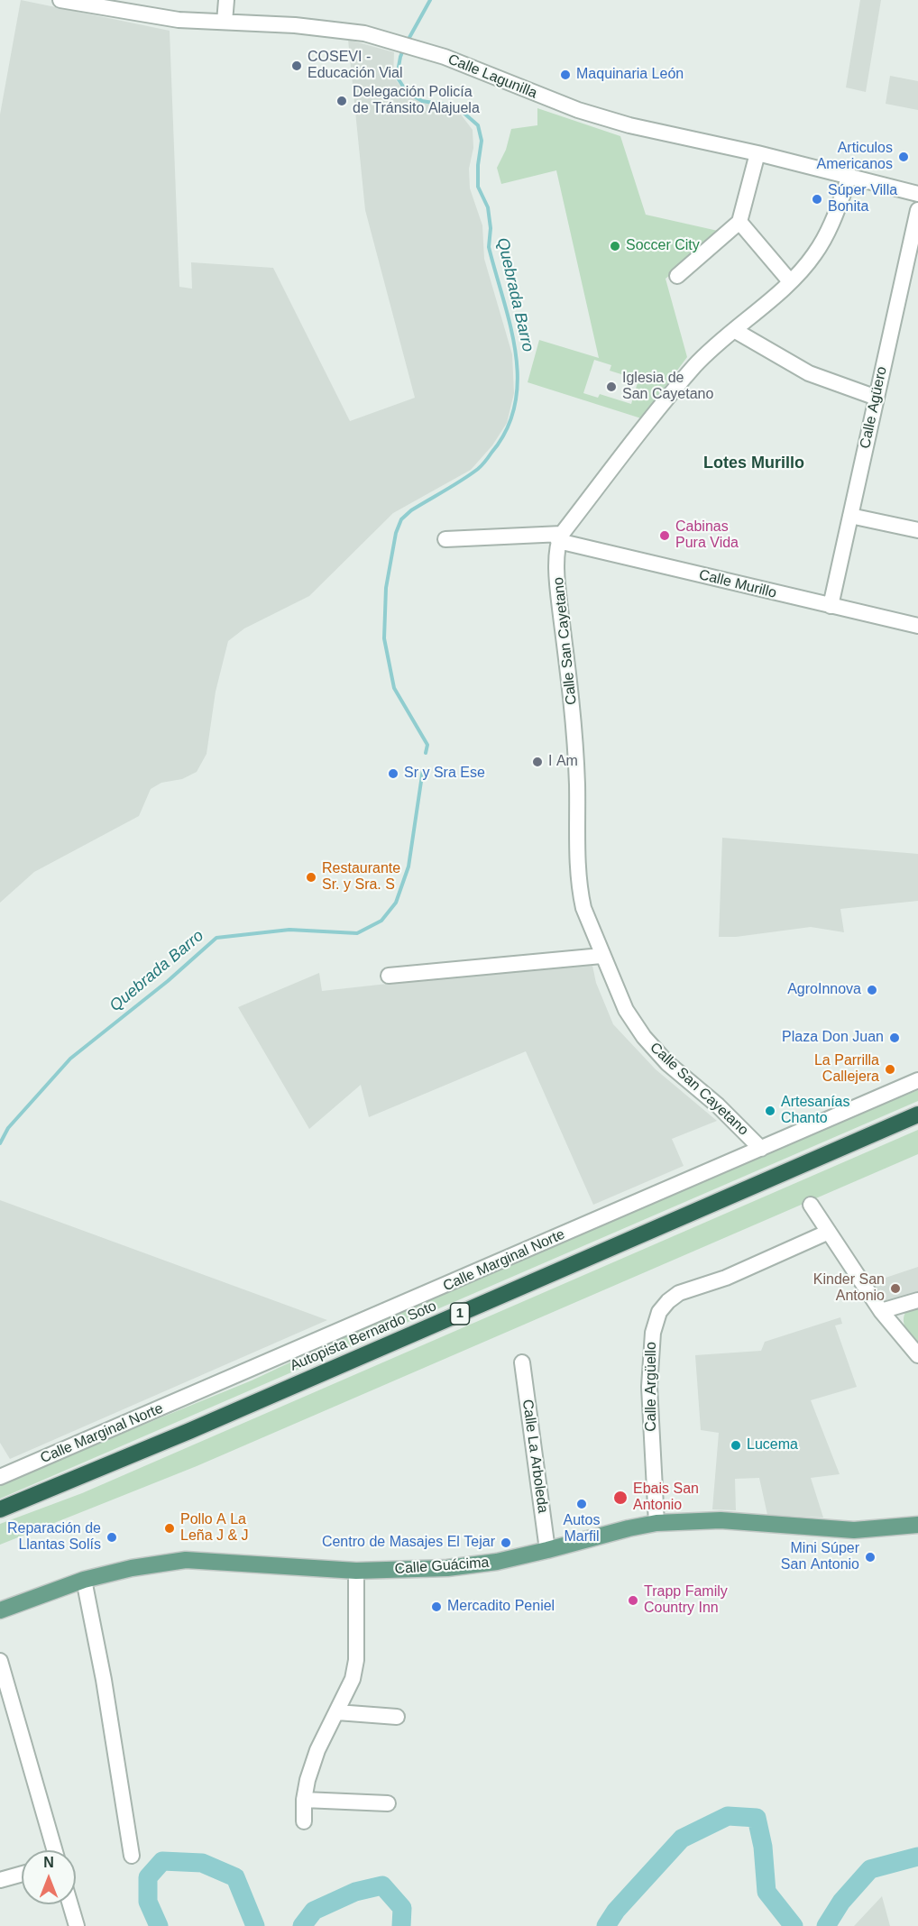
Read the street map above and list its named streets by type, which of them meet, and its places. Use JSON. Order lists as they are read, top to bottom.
{
  "streets": {
    "highway": ["1", "Autopista Bernardo Soto"],
    "main road": ["Calle Guácima"],
    "street": [
      "Calle Lagunilla",
      "Calle Agüero",
      "Calle Murillo",
      "Calle San Cayetano",
      "Calle Marginal Norte",
      "Calle Argüello",
      "Calle La Arboleda"
    ]
  },
  "crossings": [
    ["Calle Agüero", "Calle Murillo"],
    ["Calle Murillo", "Calle San Cayetano"],
    ["Calle San Cayetano", "Calle Marginal Norte"],
    ["Calle Argüello", "Calle Guácima"],
    ["Calle La Arboleda", "Calle Guácima"]
  ],
  "districts": ["Lotes Murillo"],
  "water": ["Quebrada Barro"],
  "places": [
    "COSEVI - Educación Vial",
    "Maquinaria León",
    "Delegación Policía de Tránsito Alajuela",
    "Articulos Americanos",
    "Súper Villa Bonita",
    "Soccer City",
    "Iglesia de San Cayetano",
    "Cabinas Pura Vida",
    "I Am",
    "Sr y Sra Ese",
    "Restaurante Sr. y Sra. S",
    "AgroInnova",
    "Plaza Don Juan",
    "La Parrilla Callejera",
    "Artesanías Chanto",
    "Kinder San Antonio",
    "Lucema",
    "Ebais San Antonio",
    "Autos Marfil",
    "Pollo A La Leña J & J",
    "Reparación de Llantas Solís",
    "Centro de Masajes El Tejar",
    "Mini Súper San Antonio",
    "Trapp Family Country Inn",
    "Mercadito Peniel"
  ],
  "north": "top"
}
